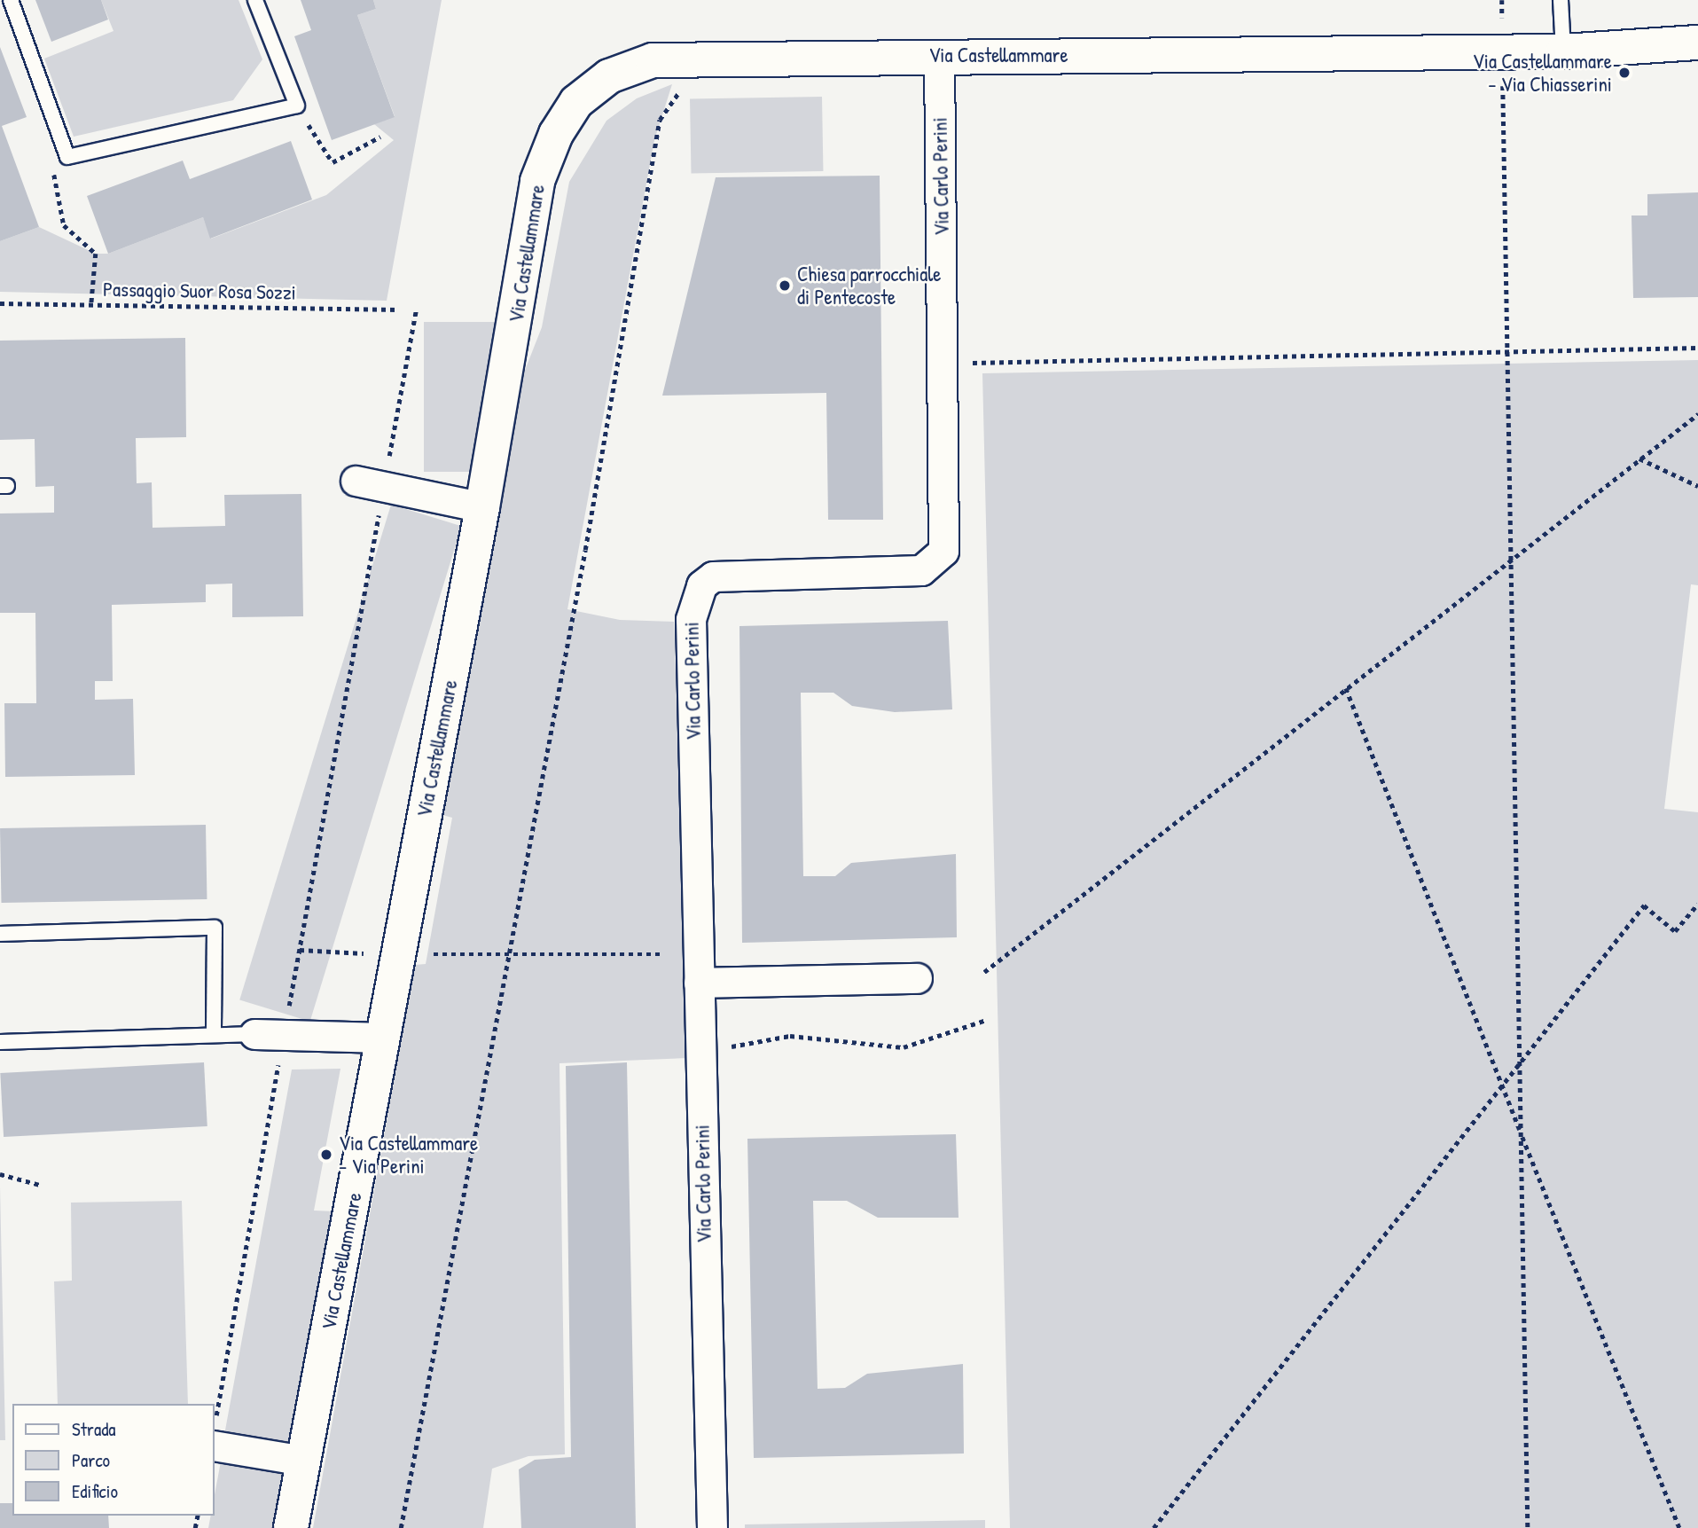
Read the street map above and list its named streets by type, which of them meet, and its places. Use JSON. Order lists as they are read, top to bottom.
{
  "streets": {
    "street": ["Via Castellammare", "Via Carlo Perini"],
    "path": ["Passaggio Suor Rosa Sozzi"]
  },
  "crossings": [
    ["Via Castellammare", "Via Carlo Perini"]
  ],
  "places": ["Via Castellammare - Via Chiasserini", "Chiesa parrocchiale di Pentecoste", "Via Castellammare - Via Perini"],
  "legend": ["Strada", "Parco", "Edificio"]
}
